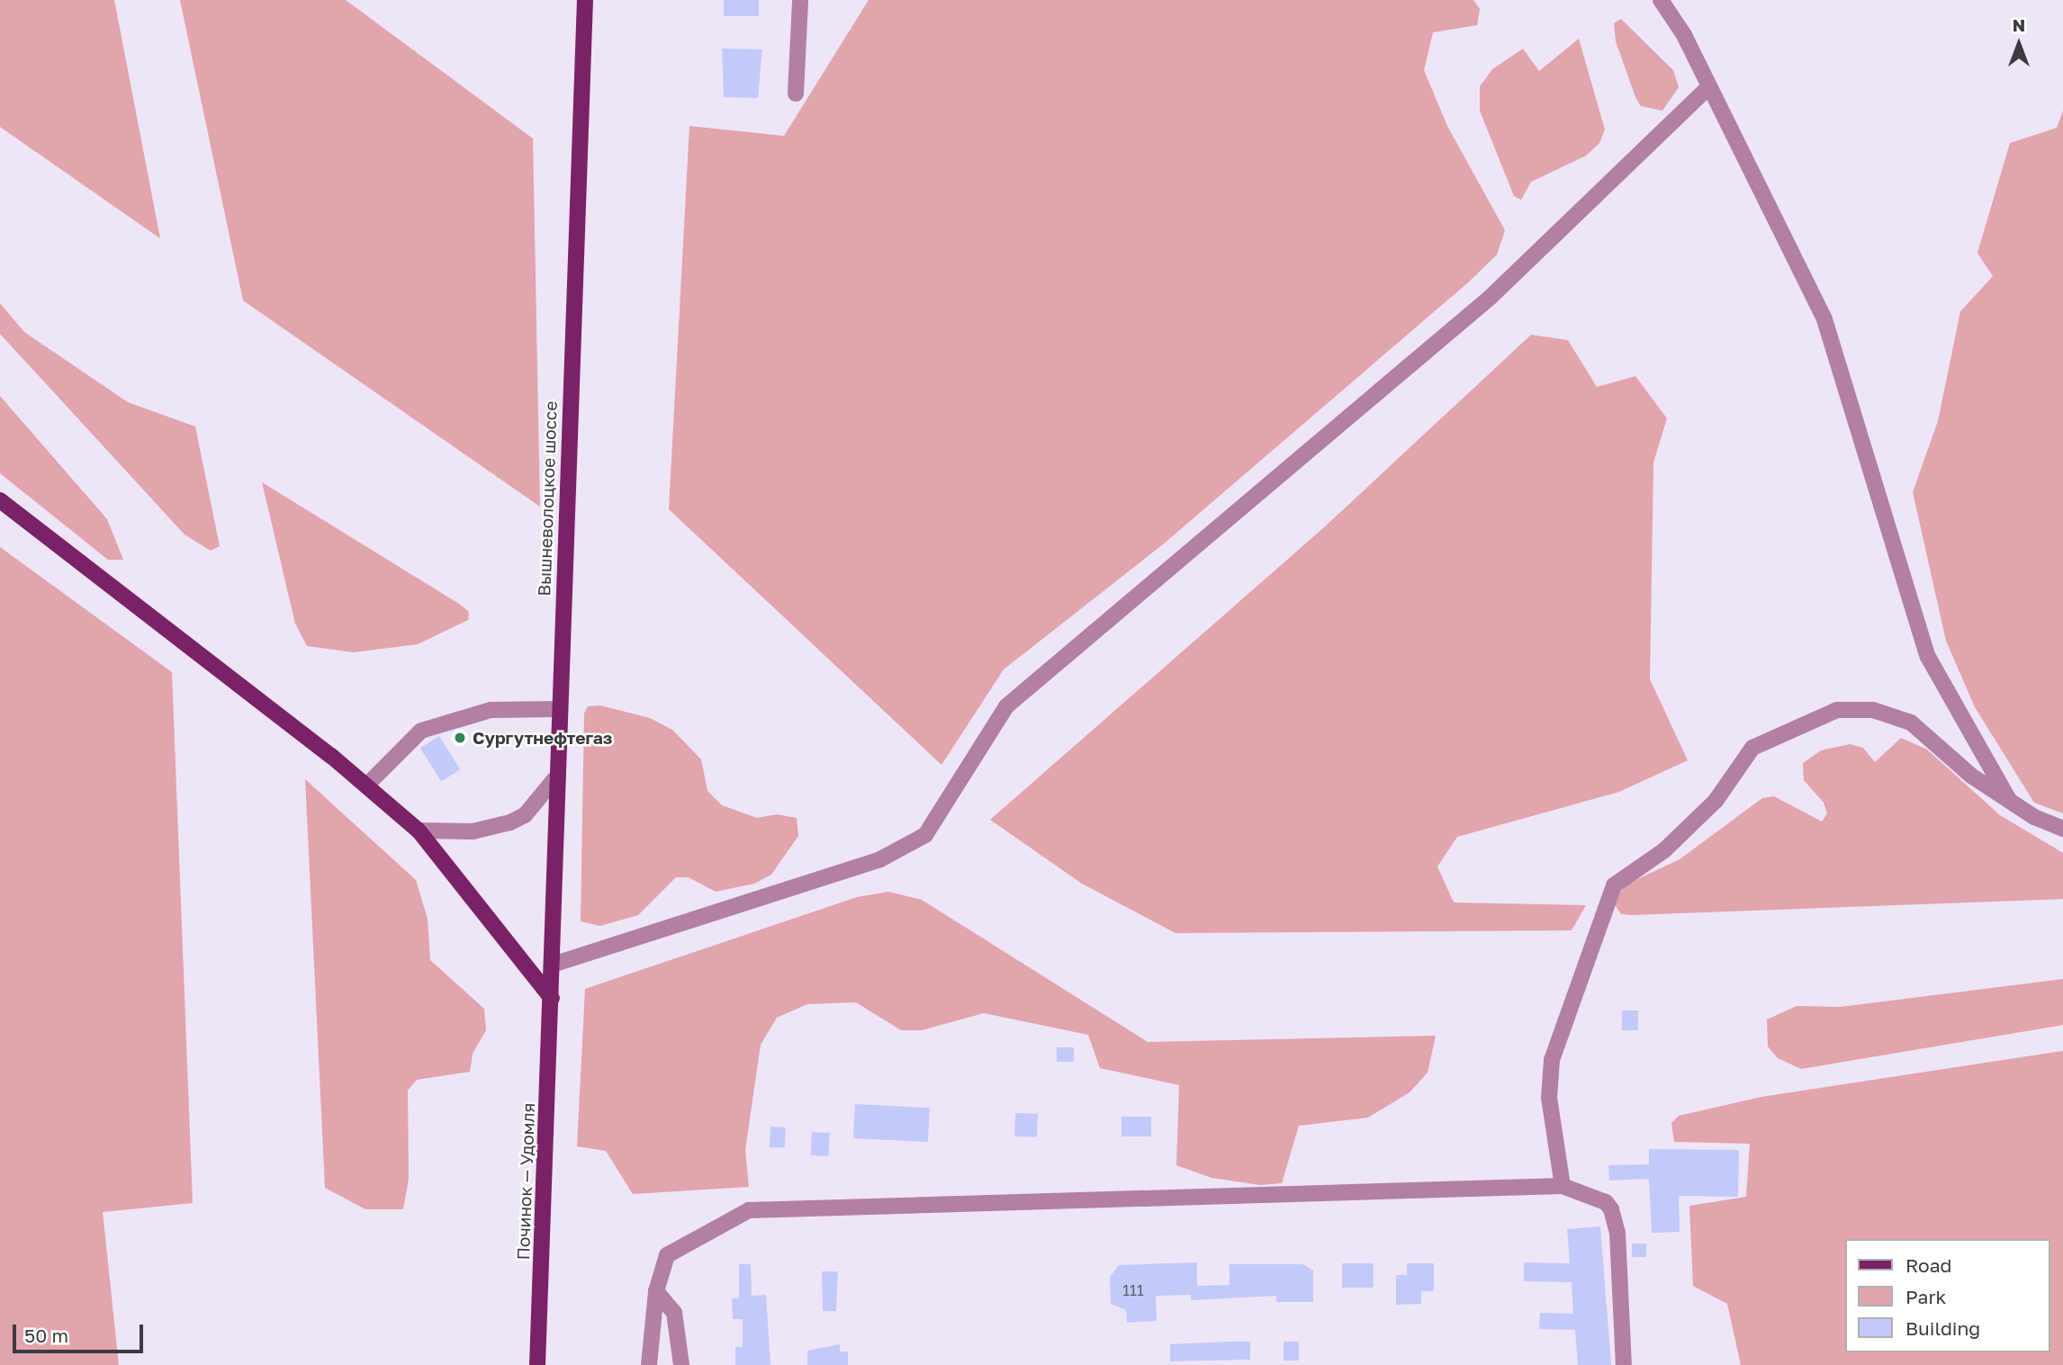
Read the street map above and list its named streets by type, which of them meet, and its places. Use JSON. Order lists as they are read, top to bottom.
{
  "streets": {
    "main road": ["Вышневолоцкое шоссе", "Починок — Удомля"]
  },
  "crossings": [
    ["Вышневолоцкое шоссе", "Починок — Удомля"]
  ],
  "places": ["Сургутнефтегаз"],
  "house_numbers": ["111"],
  "legend": ["Road", "Park", "Building"],
  "scale_bar": "50 m",
  "north": "top"
}
